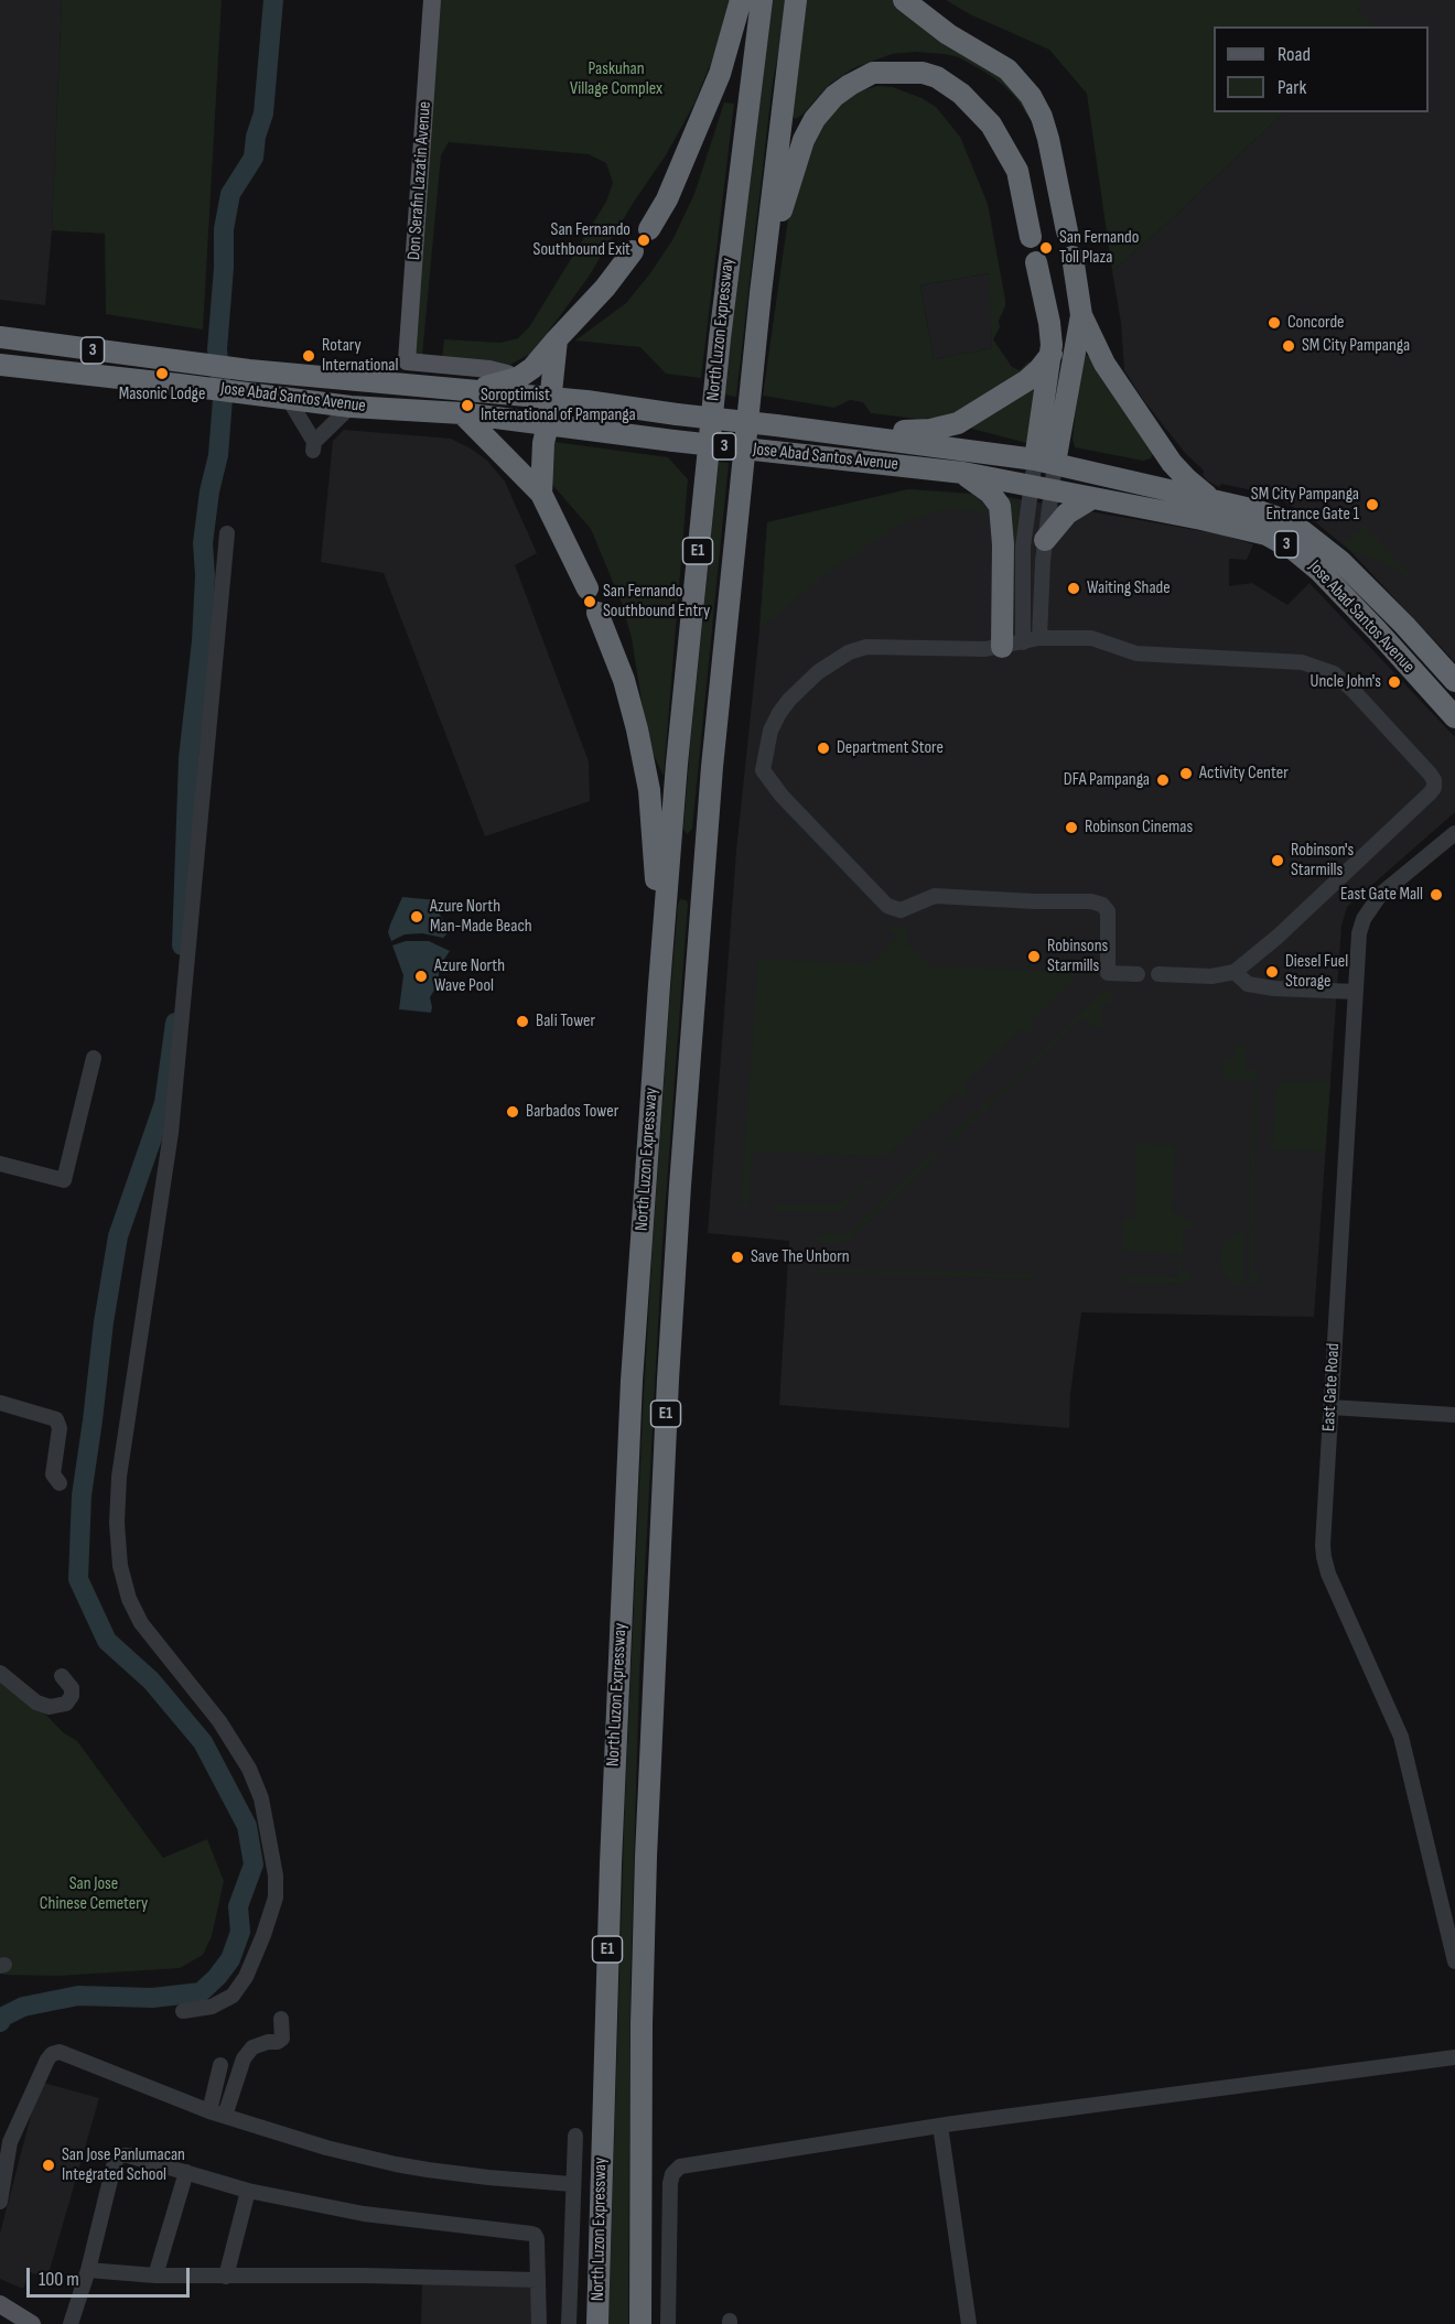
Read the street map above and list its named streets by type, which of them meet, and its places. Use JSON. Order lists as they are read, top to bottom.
{
  "streets": {
    "highway": [
      "North Luzon Expressway",
      "3",
      "Jose Abad Santos Avenue",
      "E1"
    ],
    "main road": ["Don Serafin Lazatin Avenue"],
    "street": ["East Gate Road"]
  },
  "parks": ["Paskuhan Village Complex", "San Jose Chinese Cemetery"],
  "places": [
    "San Fernando Southbound Exit",
    "San Fernando Toll Plaza",
    "Concorde",
    "SM City Pampanga",
    "Rotary International",
    "Masonic Lodge",
    "Soroptimist International of Pampanga",
    "SM City Pampanga Entrance Gate 1",
    "Waiting Shade",
    "San Fernando Southbound Entry",
    "Uncle John's",
    "Department Store",
    "Activity Center",
    "DFA Pampanga",
    "Robinson Cinemas",
    "Robinson's Starmills",
    "East Gate Mall",
    "Azure North Man-Made Beach",
    "Robinsons Starmills",
    "Diesel Fuel Storage",
    "Azure North Wave Pool",
    "Bali Tower",
    "Barbados Tower",
    "Save The Unborn",
    "San Jose Panlumacan Integrated School"
  ],
  "legend": ["Road", "Park"],
  "scale_bar": "100 m"
}
